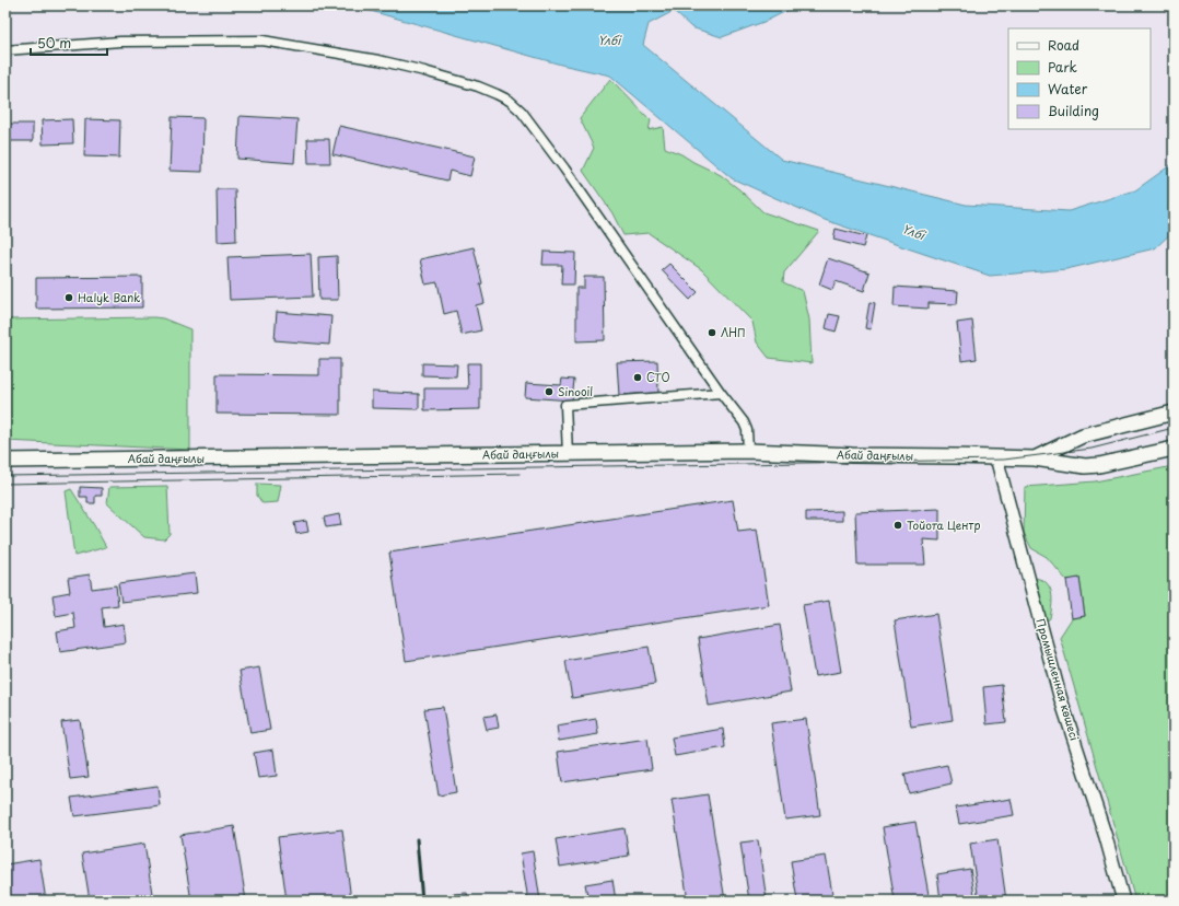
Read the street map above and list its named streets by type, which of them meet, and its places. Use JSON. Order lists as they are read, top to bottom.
{
  "streets": {
    "main road": ["Абай даңғылы", "Промышленная көшесі"]
  },
  "crossings": [
    ["Абай даңғылы", "Промышленная көшесі"]
  ],
  "water": ["Үлбі"],
  "places": [
    "Halyk Bank",
    "ЛНП",
    "СТО",
    "Sinooil",
    "Тойота Центр"
  ],
  "legend": [
    "Road",
    "Park",
    "Water",
    "Building"
  ],
  "scale_bar": "50 m"
}
